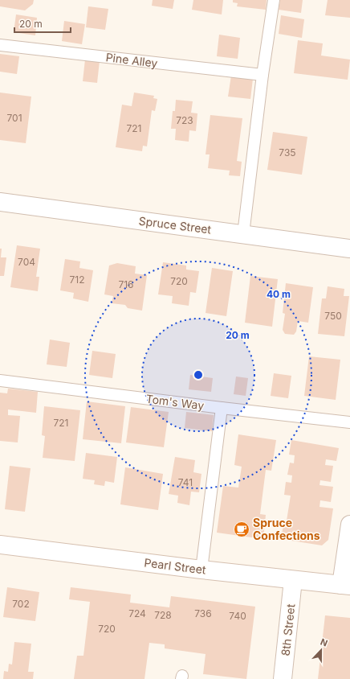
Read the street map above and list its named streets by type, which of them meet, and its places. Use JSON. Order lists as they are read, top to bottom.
{
  "streets": {
    "street": ["Spruce Street", "Pearl Street", "8th Street"],
    "lane": ["Pine Alley", "Tom's Way"]
  },
  "crossings": [
    ["Pearl Street", "8th Street"]
  ],
  "places": {
    "cafe": ["Spruce Confections"]
  },
  "house_numbers": [
    "701",
    "723",
    "721",
    "735",
    "704",
    "712",
    "720",
    "716",
    "750",
    "721",
    "741",
    "702",
    "724",
    "736",
    "728",
    "740",
    "720"
  ],
  "scale_bar": "20 m",
  "north": "top",
  "rings": ["40 m", "20 m"]
}
